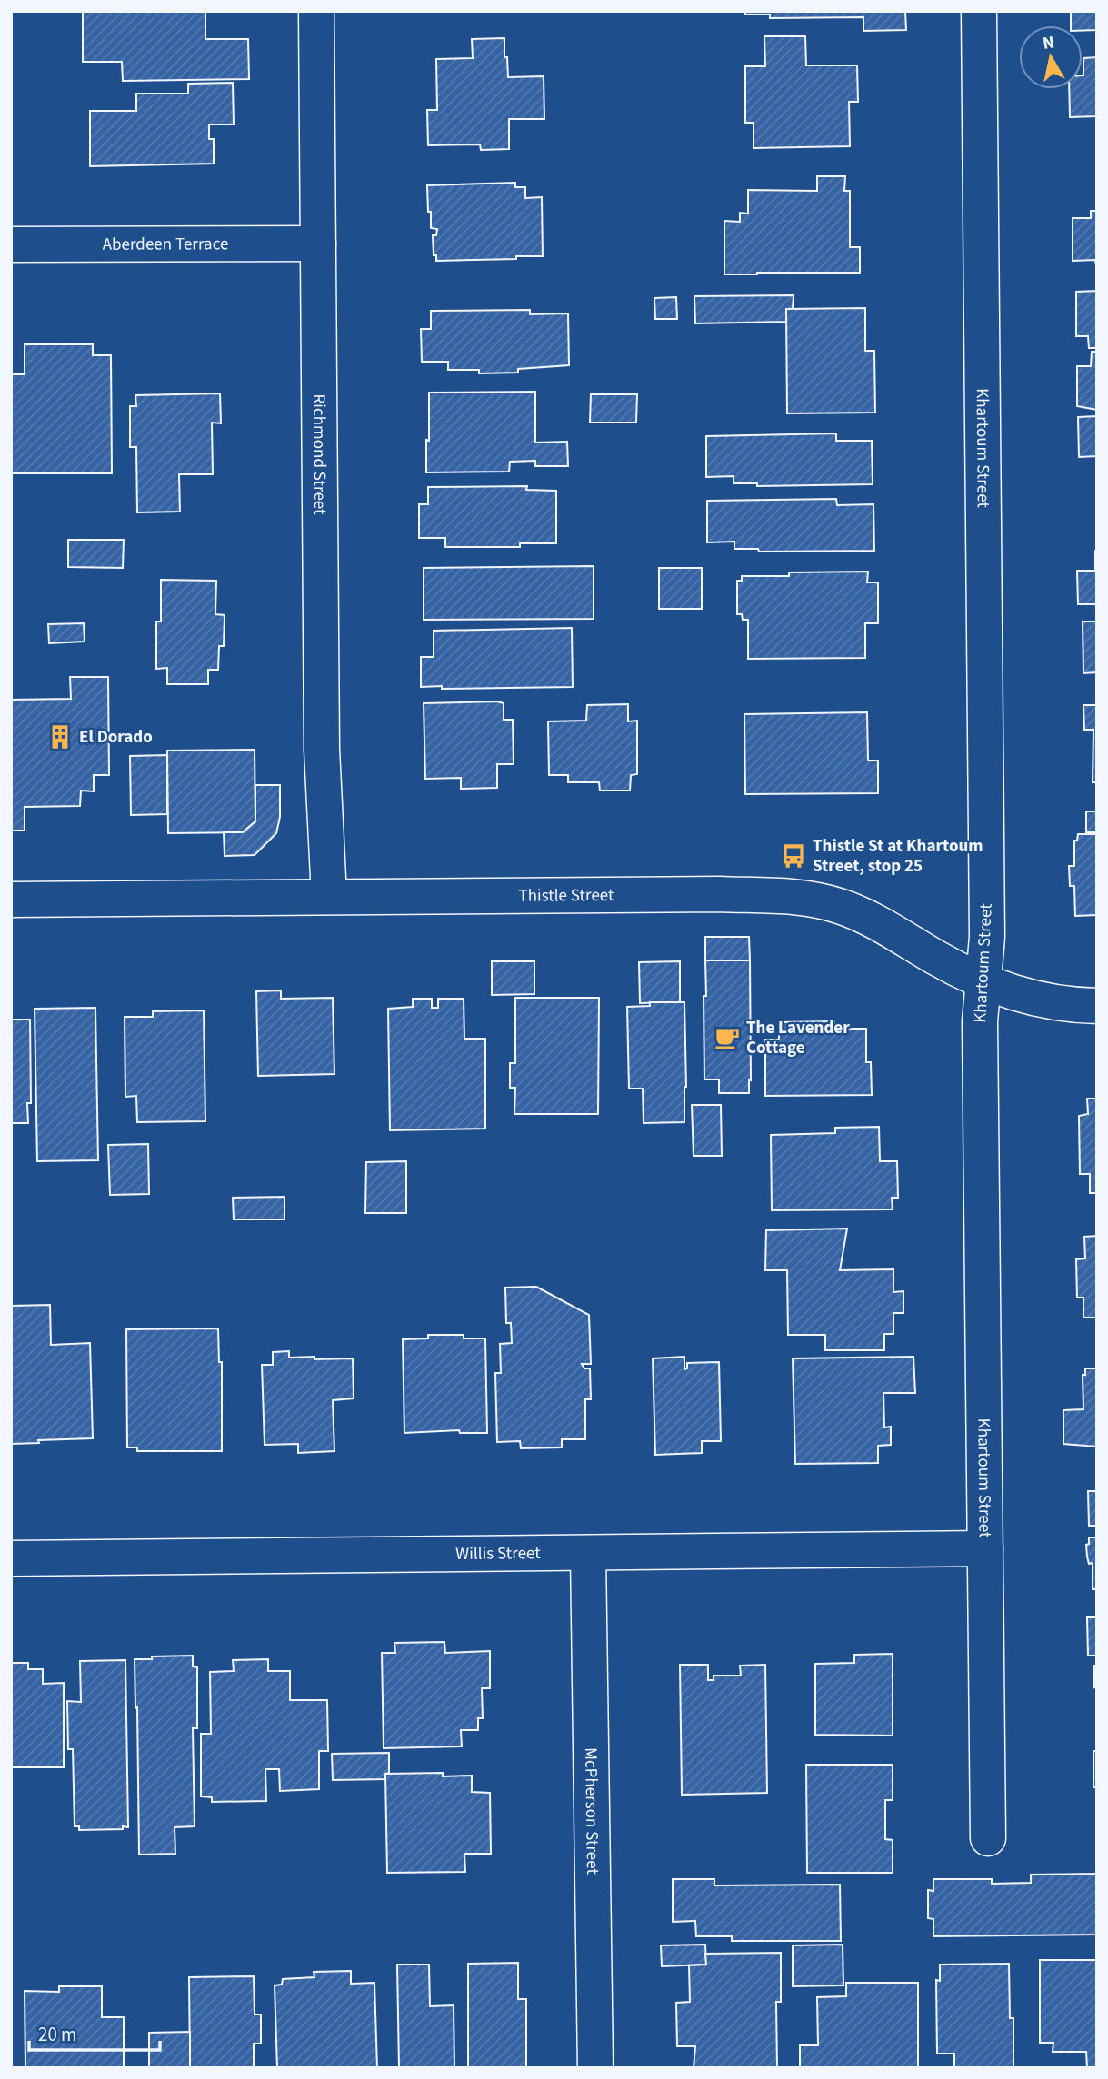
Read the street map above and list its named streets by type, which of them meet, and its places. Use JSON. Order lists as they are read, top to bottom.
{
  "streets": {
    "street": [
      "Aberdeen Terrace",
      "Khartoum Street",
      "Richmond Street",
      "Thistle Street",
      "Willis Street",
      "McPherson Street"
    ]
  },
  "crossings": [
    ["Aberdeen Terrace", "Richmond Street"],
    ["Khartoum Street", "Thistle Street"],
    ["Khartoum Street", "Willis Street"],
    ["Richmond Street", "Thistle Street"],
    ["Willis Street", "McPherson Street"]
  ],
  "places": {
    "building": ["El Dorado"],
    "bus stop": ["Thistle St at Khartoum Street, stop 25"],
    "cafe": ["The Lavender Cottage"]
  },
  "scale_bar": "20 m",
  "north": "top"
}
